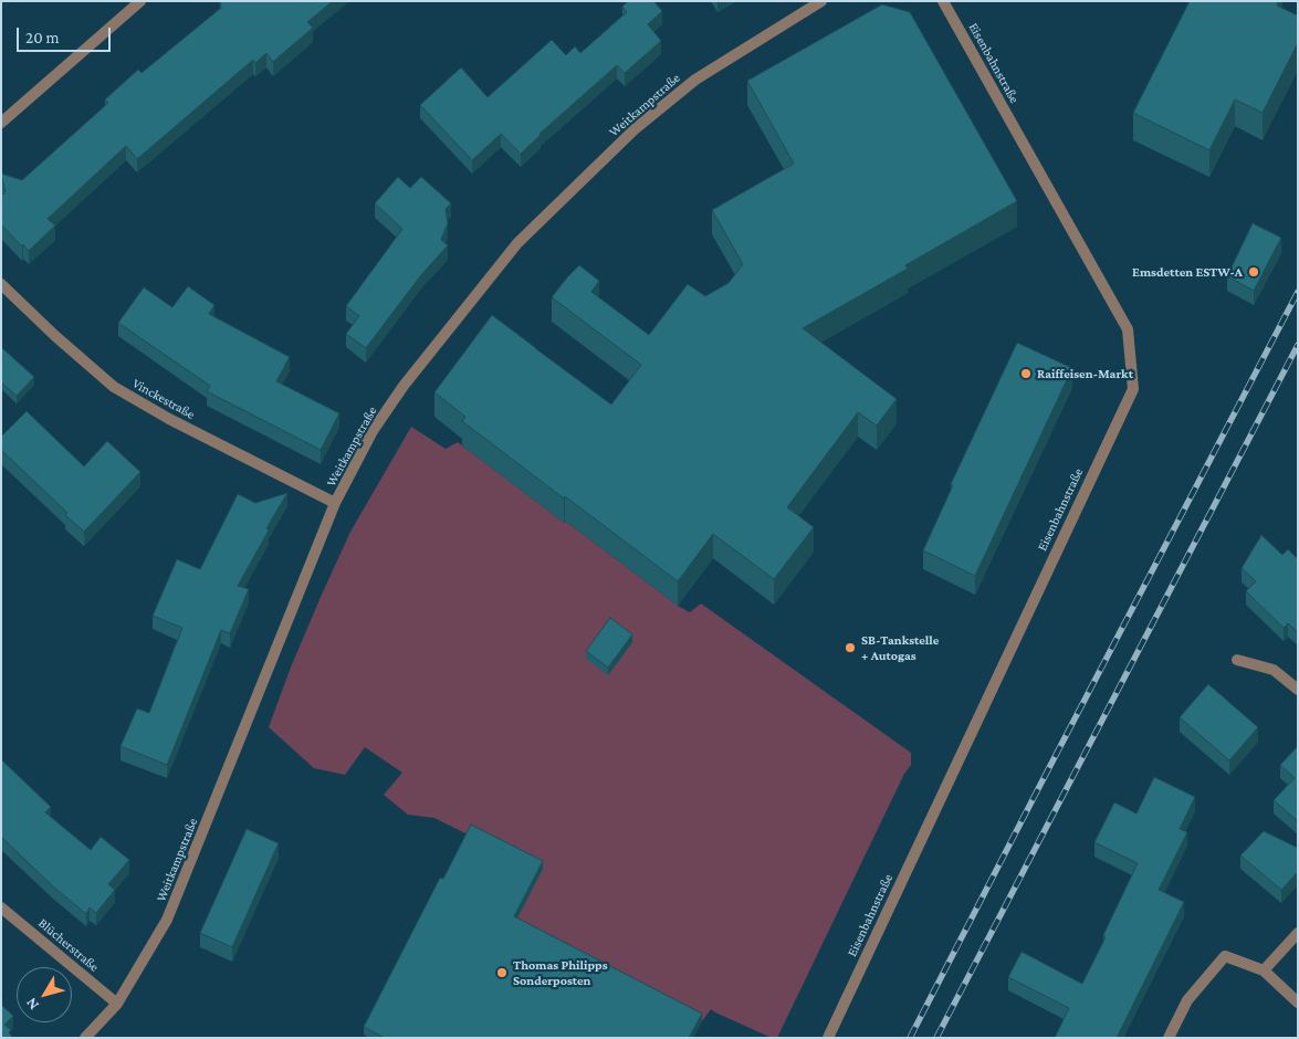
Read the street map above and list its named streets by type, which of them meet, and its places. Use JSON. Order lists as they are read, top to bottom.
{
  "streets": {
    "street": [
      "Eisenbahnstraße",
      "Weitkampstraße",
      "Vinckestraße",
      "Blücherstraße"
    ]
  },
  "crossings": [
    ["Weitkampstraße", "Vinckestraße"],
    ["Weitkampstraße", "Blücherstraße"]
  ],
  "places": [
    "Emsdetten ESTW-A",
    "Raiffeisen-Markt",
    "SB-Tankstelle + Autogas",
    "Thomas Philipps Sonderposten"
  ],
  "scale_bar": "20 m",
  "north": "bottom left"
}
